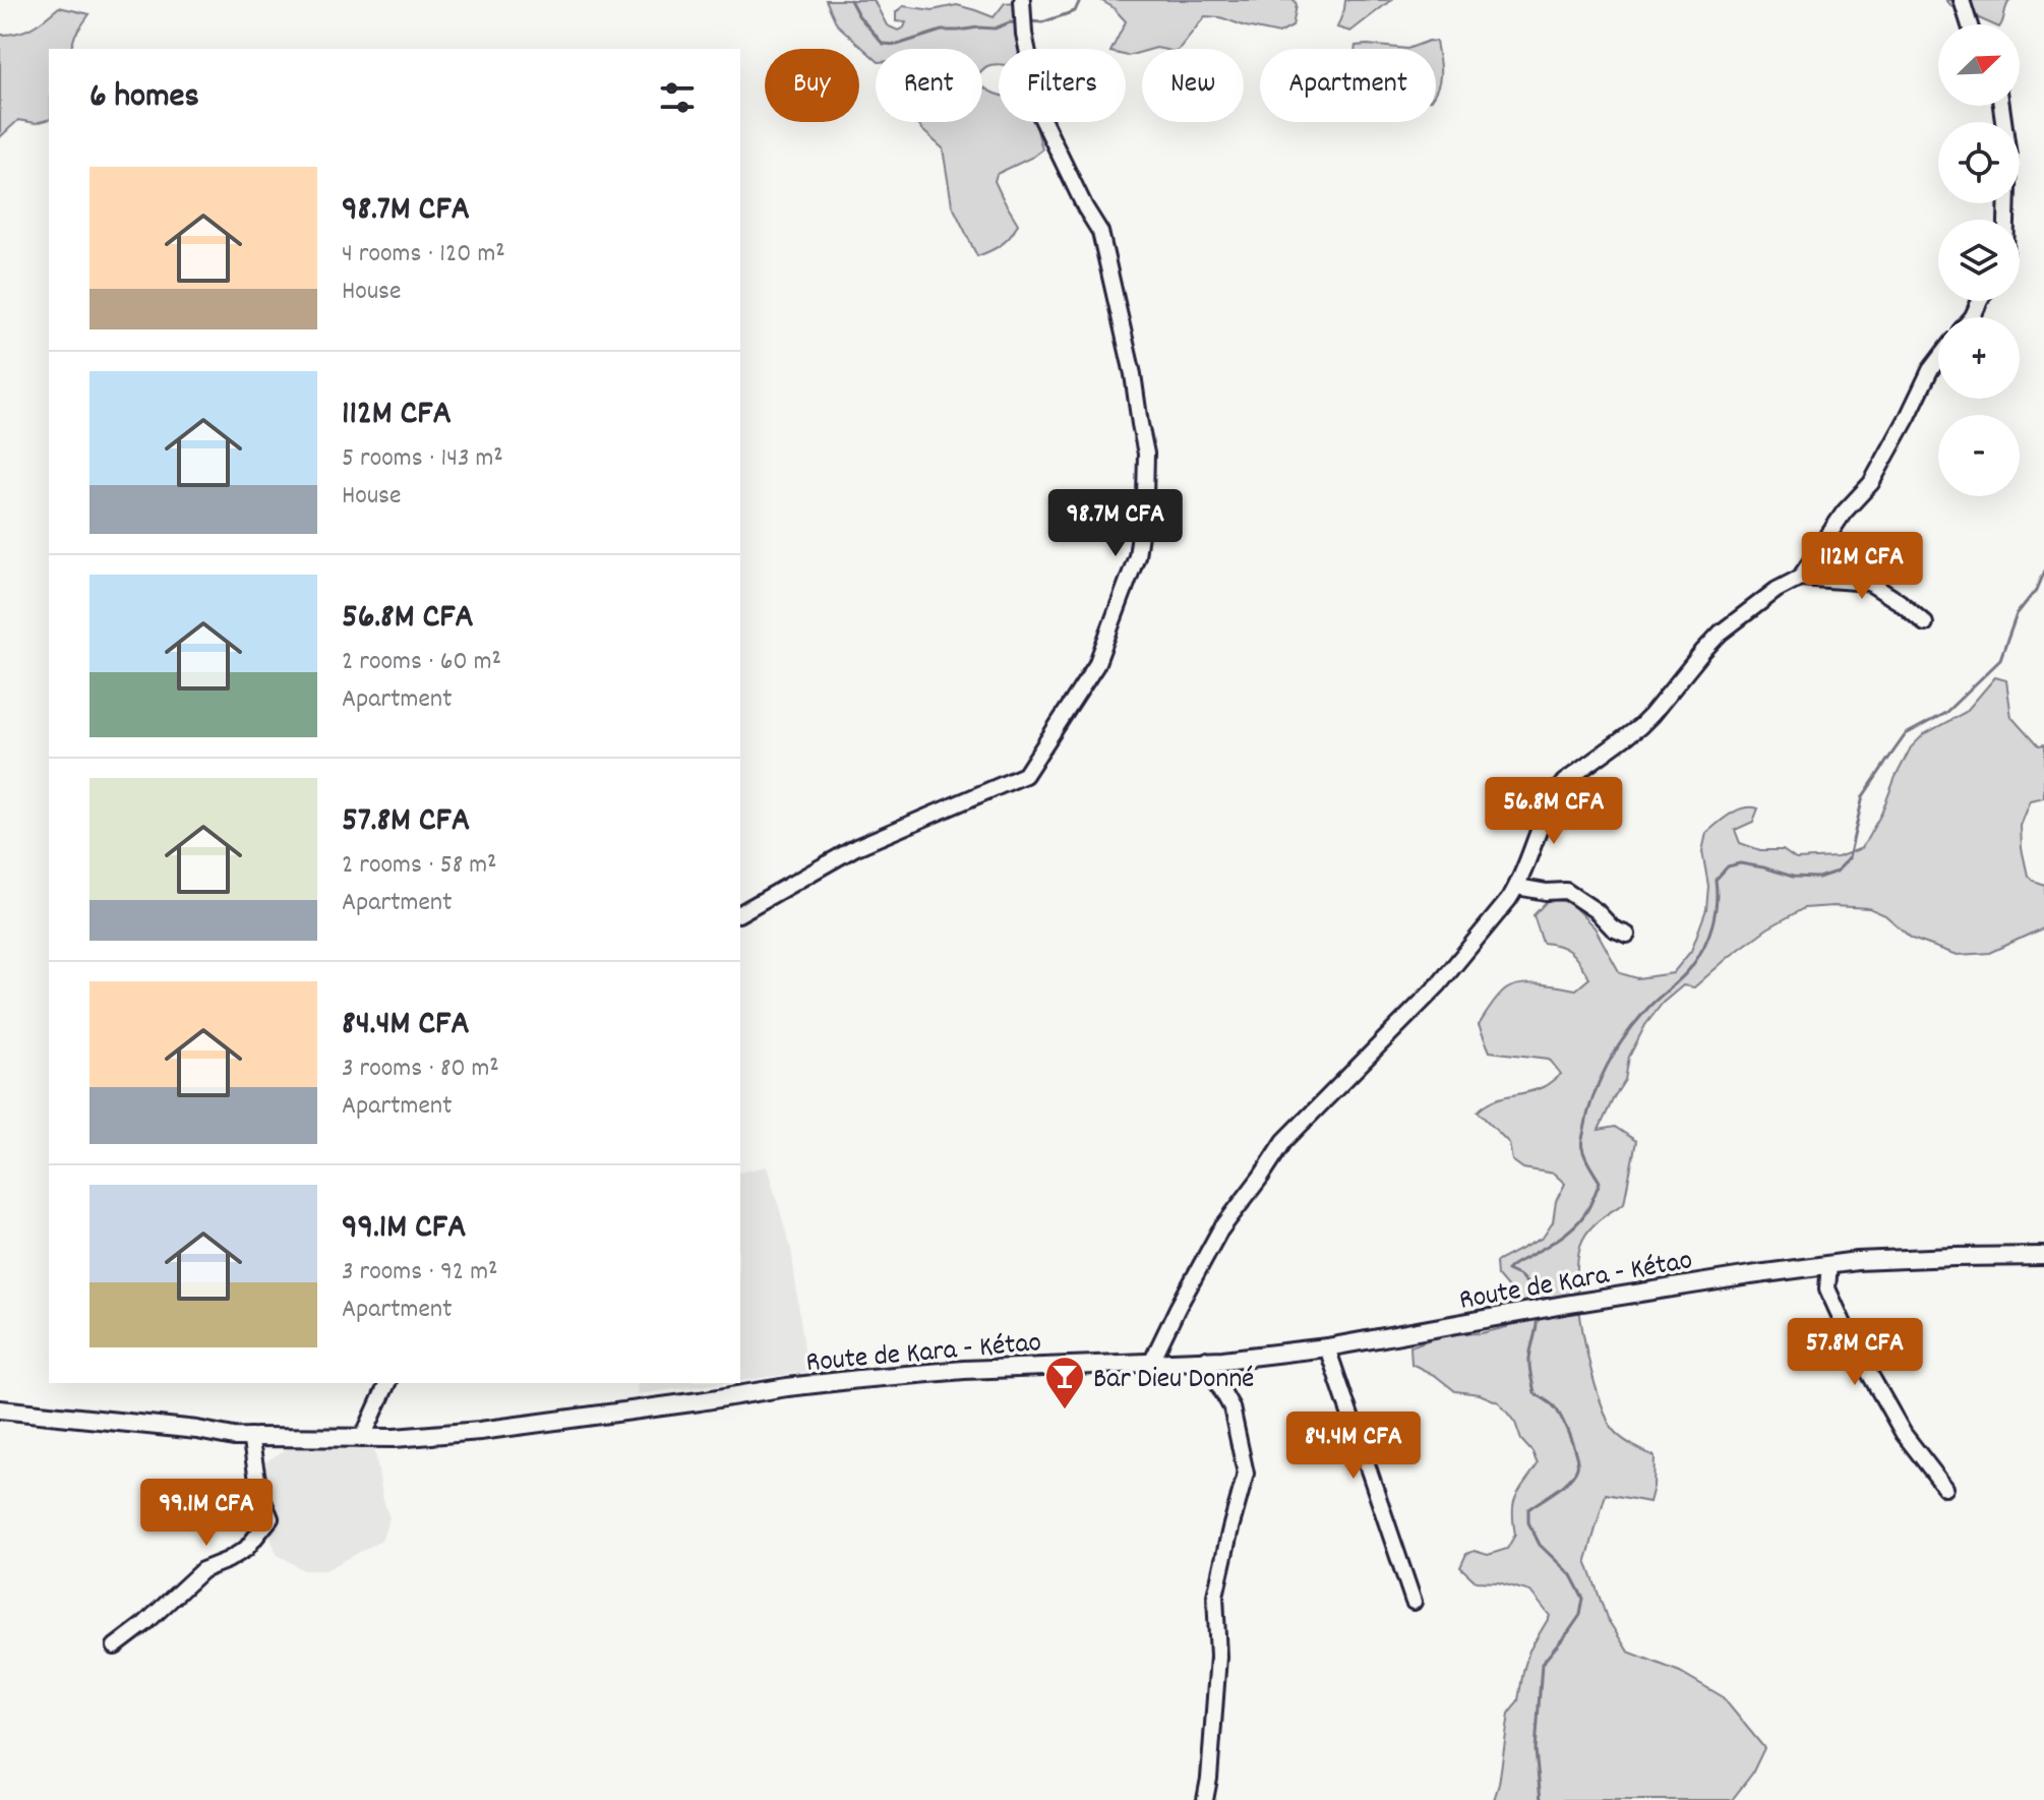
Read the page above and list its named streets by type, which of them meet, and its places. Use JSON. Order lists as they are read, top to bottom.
{
  "streets": {
    "main road": ["Route de Kara - Kétao"]
  },
  "places": {
    "bar": ["Bar Dieu Donné"]
  },
  "north": "top right",
  "page": {
    "map_buttons": ["+", "−"],
    "chip": [
      "Buy",
      "Rent",
      "Filters",
      "New",
      "Apartment"
    ],
    "heading": "6 homes",
    "list": [
      {
        "name": "98.7M CFA",
        "note": "4 rooms · 120 m² · House"
      },
      {
        "name": "112M CFA",
        "note": "5 rooms · 143 m² · House"
      },
      {
        "name": "56.8M CFA",
        "note": "2 rooms · 60 m² · Apartment"
      },
      {
        "name": "57.8M CFA",
        "note": "2 rooms · 58 m² · Apartment"
      },
      {
        "name": "84.4M CFA",
        "note": "3 rooms · 80 m² · Apartment"
      },
      {
        "name": "99.1M CFA",
        "note": "3 rooms · 92 m² · Apartment"
      }
    ],
    "price": [
      "98.7M CFA",
      "112M CFA",
      "56.8M CFA",
      "57.8M CFA",
      "84.4M CFA",
      "99.1M CFA"
    ]
  }
}
